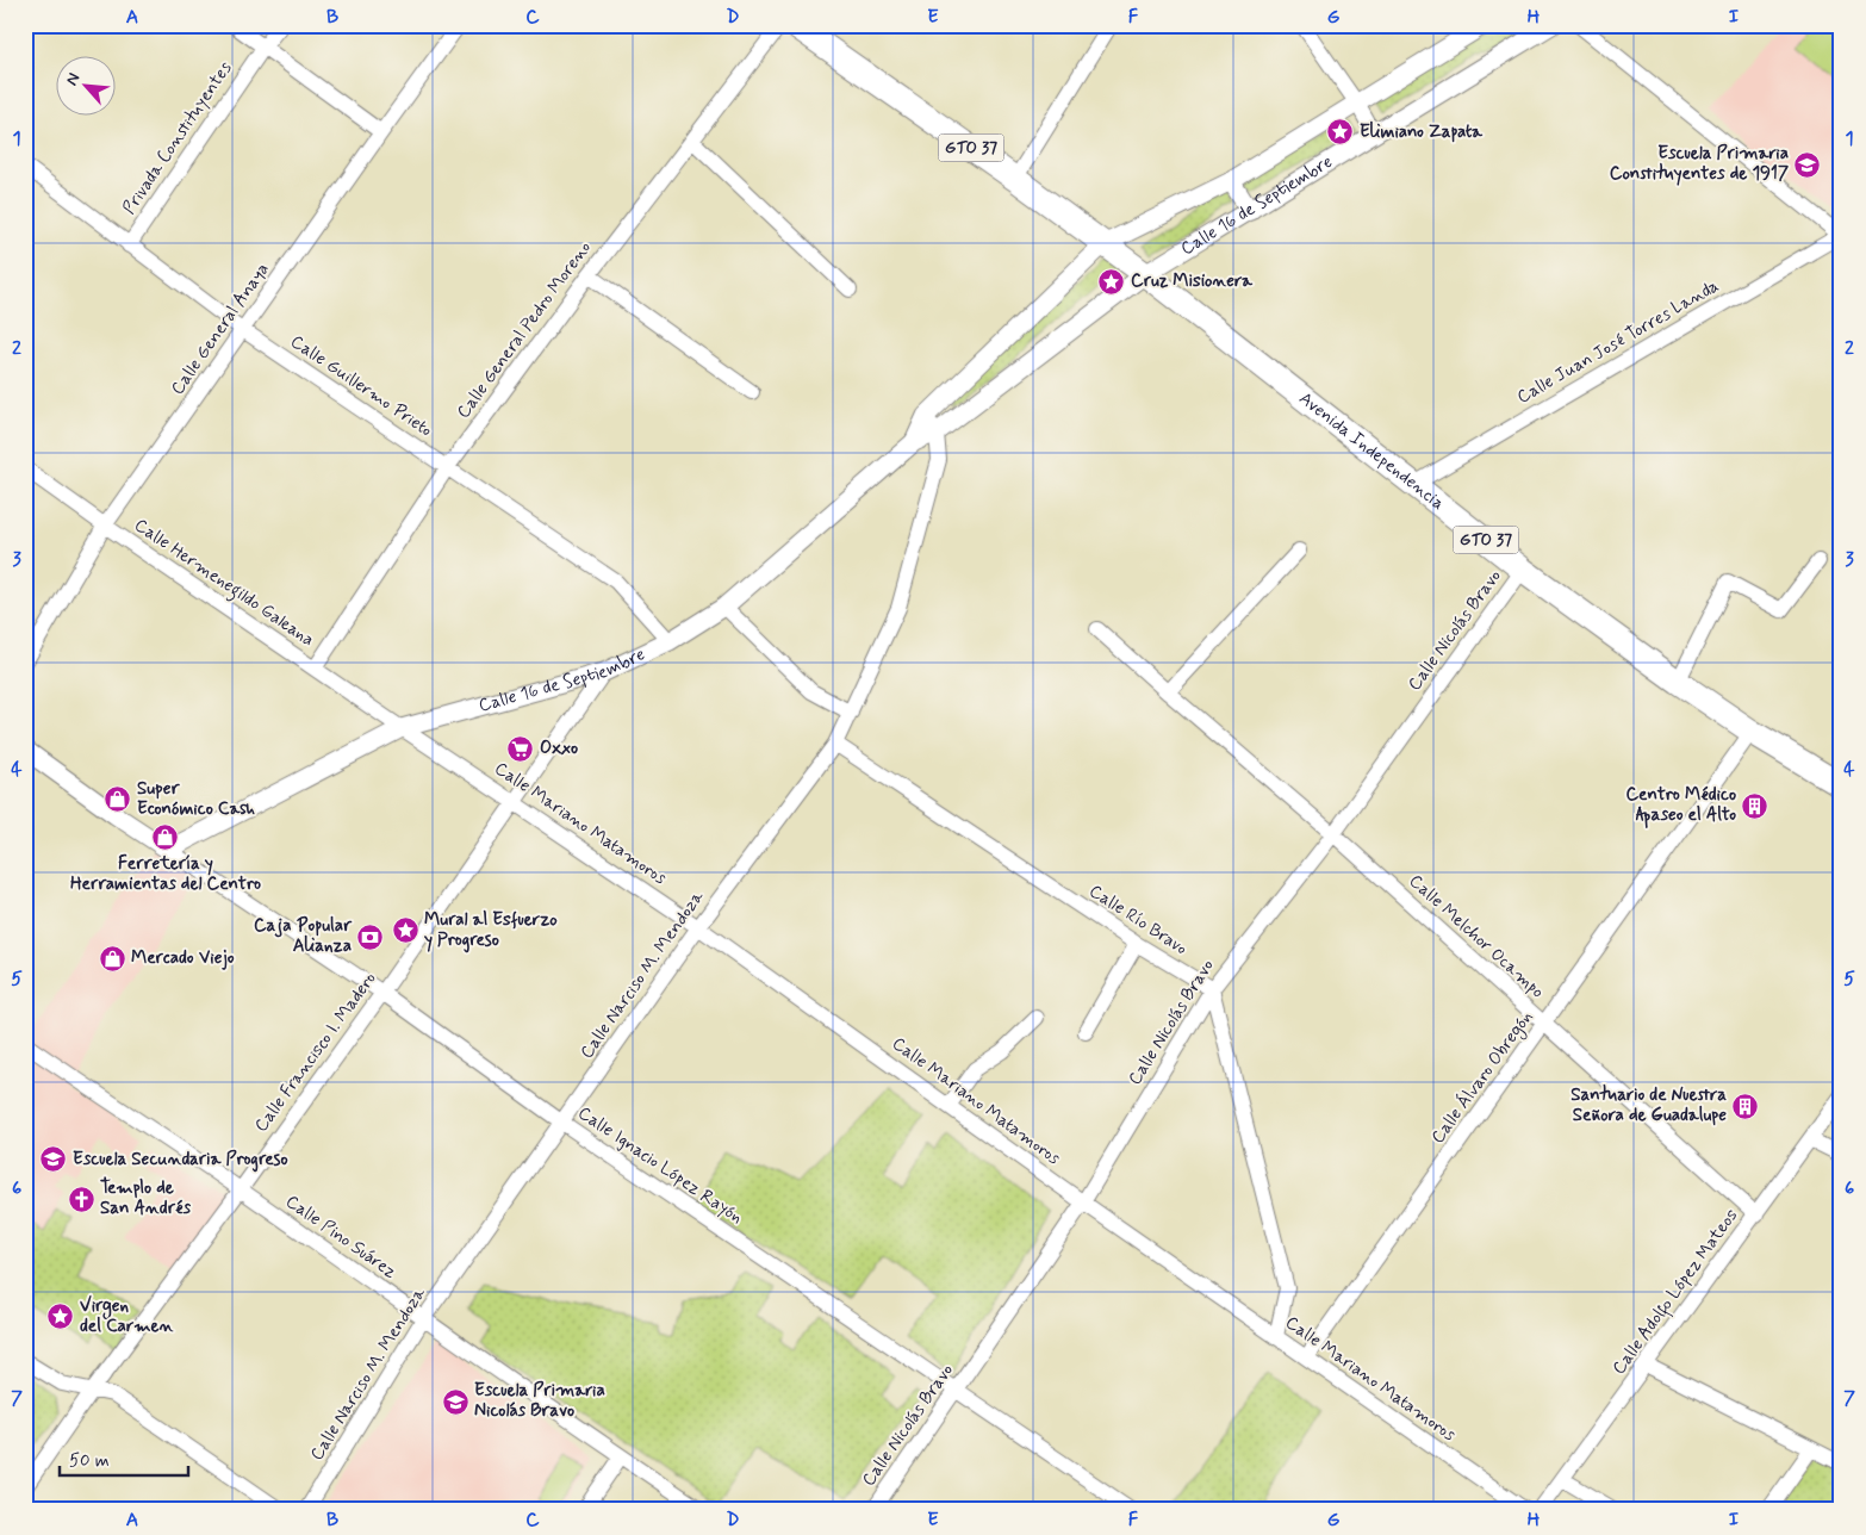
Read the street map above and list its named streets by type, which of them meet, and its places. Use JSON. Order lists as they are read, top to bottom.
{
  "streets": {
    "main road": ["GTO 37", "Avenida Independencia"],
    "street": [
      "Privada Constituyentes",
      "Calle 16 de Septiembre",
      "Calle General Anaya",
      "Calle General Pedro Moreno",
      "Calle Juan José Torres Landa",
      "Calle Guillermo Prieto",
      "Calle Hermenegildo Galeana",
      "Calle Nicolás Bravo",
      "Calle Mariano Matamoros",
      "Calle Río Bravo",
      "Calle Melchor Ocampo",
      "Calle Narciso M. Mendoza",
      "Calle Francisco I. Madero",
      "Calle Álvaro Obregón",
      "Calle Ignacio López Rayón",
      "Calle Pino Suárez",
      "Calle Adolfo López Mateos"
    ]
  },
  "crossings": [
    ["Privada Constituyentes", "Calle Guillermo Prieto"],
    ["GTO 37", "Calle 16 de Septiembre"],
    ["GTO 37", "Avenida Independencia"],
    ["Calle 16 de Septiembre", "Calle Guillermo Prieto"],
    ["Calle 16 de Septiembre", "Avenida Independencia"],
    ["Calle 16 de Septiembre", "Calle Hermenegildo Galeana"],
    ["Calle 16 de Septiembre", "Calle Mariano Matamoros"],
    ["Calle 16 de Septiembre", "Calle Narciso M. Mendoza"],
    ["Calle 16 de Septiembre", "Calle Francisco I. Madero"],
    ["Calle 16 de Septiembre", "Calle Ignacio López Rayón"],
    ["Calle General Anaya", "Calle Guillermo Prieto"],
    ["Calle General Anaya", "Calle Hermenegildo Galeana"],
    ["Calle General Pedro Moreno", "Calle Guillermo Prieto"],
    ["Calle General Pedro Moreno", "Calle Hermenegildo Galeana"],
    ["Calle Juan José Torres Landa", "Avenida Independencia"],
    ["Avenida Independencia", "Calle Nicolás Bravo"],
    ["Avenida Independencia", "Calle Álvaro Obregón"],
    ["Calle Hermenegildo Galeana", "Calle Mariano Matamoros"],
    ["Calle Nicolás Bravo", "Calle Mariano Matamoros"],
    ["Calle Nicolás Bravo", "Calle Río Bravo"],
    ["Calle Nicolás Bravo", "Calle Melchor Ocampo"],
    ["Calle Nicolás Bravo", "Calle Ignacio López Rayón"],
    ["Calle Mariano Matamoros", "Calle Narciso M. Mendoza"],
    ["Calle Mariano Matamoros", "Calle Francisco I. Madero"],
    ["Calle Mariano Matamoros", "Calle Álvaro Obregón"],
    ["Calle Río Bravo", "Calle Narciso M. Mendoza"],
    ["Calle Melchor Ocampo", "Calle Álvaro Obregón"],
    ["Calle Melchor Ocampo", "Calle Adolfo López Mateos"],
    ["Calle Narciso M. Mendoza", "Calle Ignacio López Rayón"],
    ["Calle Narciso M. Mendoza", "Calle Pino Suárez"],
    ["Calle Francisco I. Madero", "Calle Ignacio López Rayón"],
    ["Calle Francisco I. Madero", "Calle Pino Suárez"]
  ],
  "places": {
    "place": [
      "Elimiano Zapata",
      "Cruz Misionera",
      "Mural al Esfuerzo y Progreso",
      "Virgen del Carmen"
    ],
    "school or university": ["Escuela Primaria Constituyentes de 1917", "Escuela Secundaria Progreso", "Escuela Primaria Nicolás Bravo"],
    "supermarket": ["Oxxo"],
    "shop": ["Super Económico Cash", "Ferretería y Herramientas del Centro", "Mercado Viejo"],
    "building": ["Centro Médico Apaseo el Alto", "Santuario de Nuestra Señora de Guadalupe"],
    "bank": ["Caja Popular Alianza"],
    "church": ["Templo de San Andrés"]
  },
  "scale_bar": "50 m",
  "north": "top left",
  "grid": {
    "columns": [
      "A",
      "B",
      "C",
      "D",
      "E",
      "F",
      "G",
      "H",
      "I"
    ],
    "rows": [
      "1",
      "2",
      "3",
      "4",
      "5",
      "6",
      "7"
    ]
  }
}
